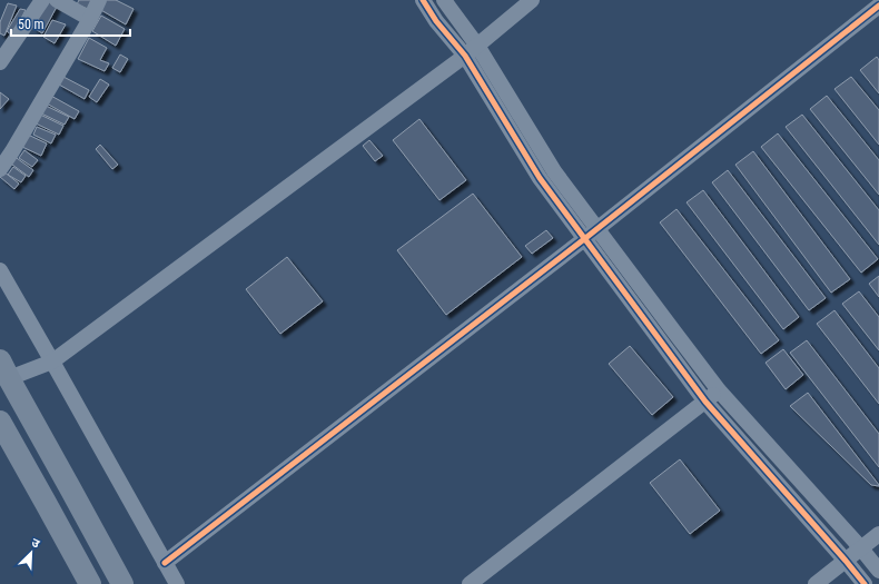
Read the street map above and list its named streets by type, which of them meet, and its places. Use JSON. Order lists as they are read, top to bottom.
{
  "scale_bar": "50 m",
  "north": "top right"
}
